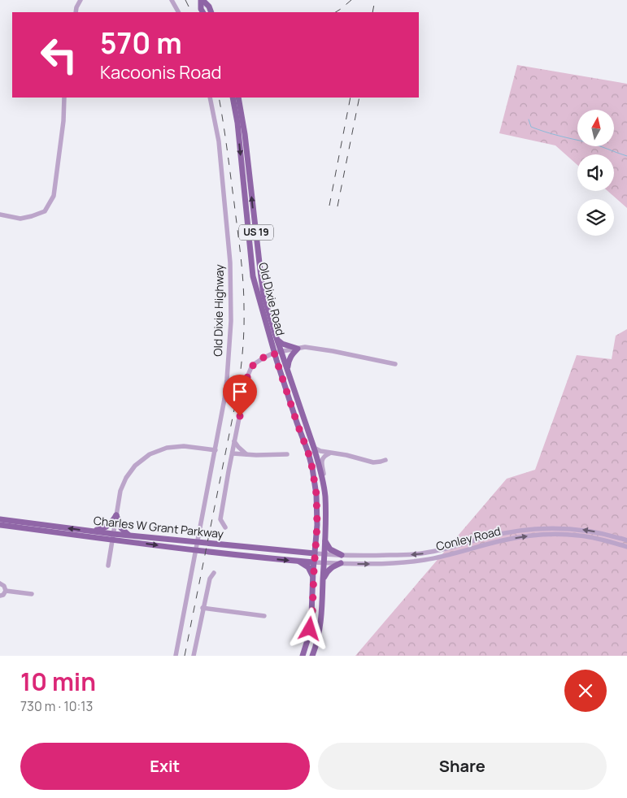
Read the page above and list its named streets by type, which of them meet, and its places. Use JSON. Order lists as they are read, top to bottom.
{
  "streets": {
    "main road": ["US 19", "Old Dixie Road", "Charles W Grant Parkway"],
    "street": ["Old Dixie Highway", "Conley Road"]
  },
  "crossings": [
    ["US 19", "Old Dixie Road"],
    ["Old Dixie Road", "Charles W Grant Parkway"],
    ["Old Dixie Road", "Conley Road"],
    ["Charles W Grant Parkway", "Conley Road"]
  ],
  "north": "top",
  "page": {
    "turn": ["570 m", "Kacoonis Road"],
    "heading": ["10 min", "730 m · 10:13"],
    "buttons": ["Exit", "Share"]
  }
}
